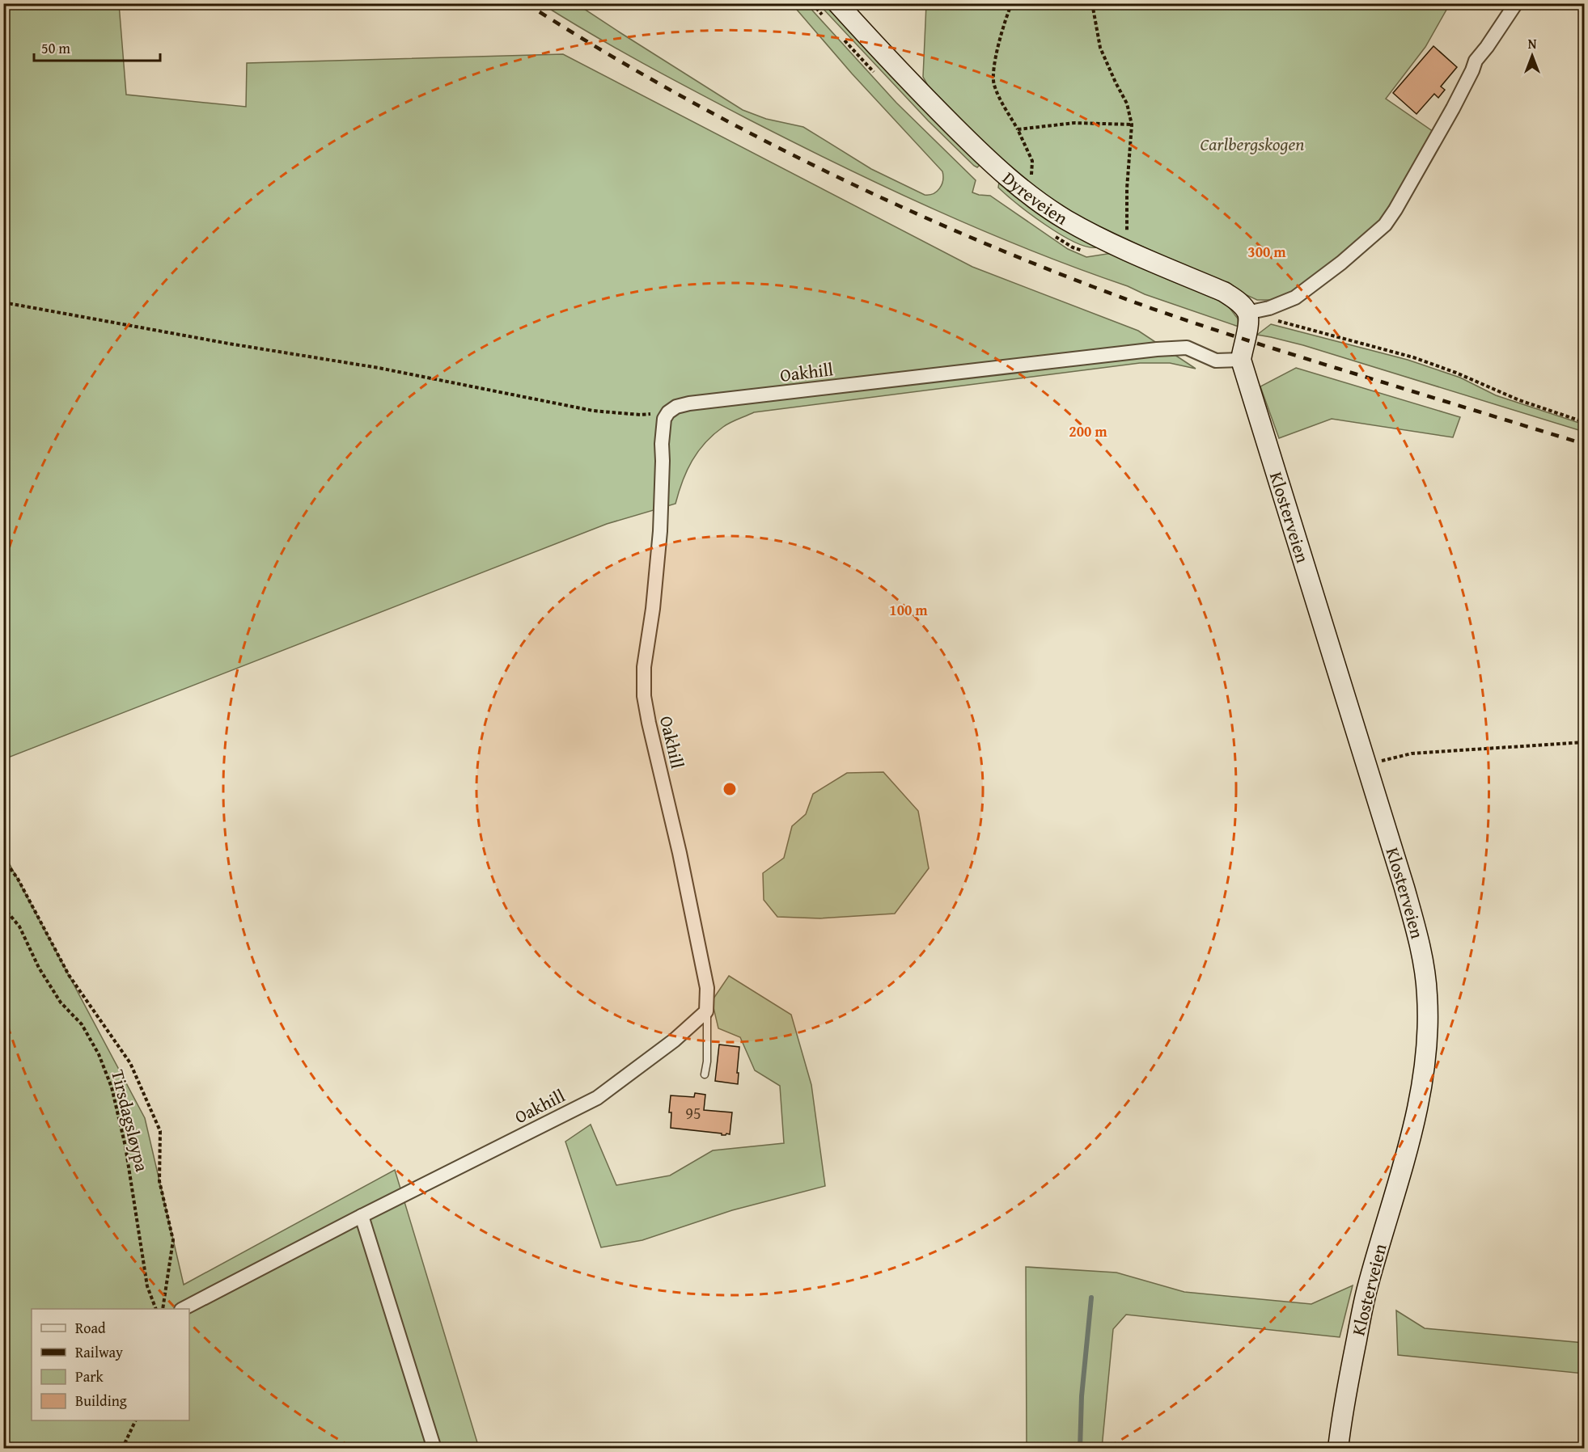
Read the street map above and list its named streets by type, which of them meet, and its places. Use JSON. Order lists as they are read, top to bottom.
{
  "streets": {
    "main road": ["Dyreveien", "Klosterveien"],
    "street": ["Oakhill"],
    "path": ["Tirsdagsløypa"]
  },
  "crossings": [
    ["Oakhill", "Klosterveien"]
  ],
  "parks": ["Carlbergskogen"],
  "house_numbers": ["95"],
  "legend": [
    "Road",
    "Railway",
    "Park",
    "Building"
  ],
  "scale_bar": "50 m",
  "north": "top",
  "rings": ["300 m", "200 m", "100 m"]
}
